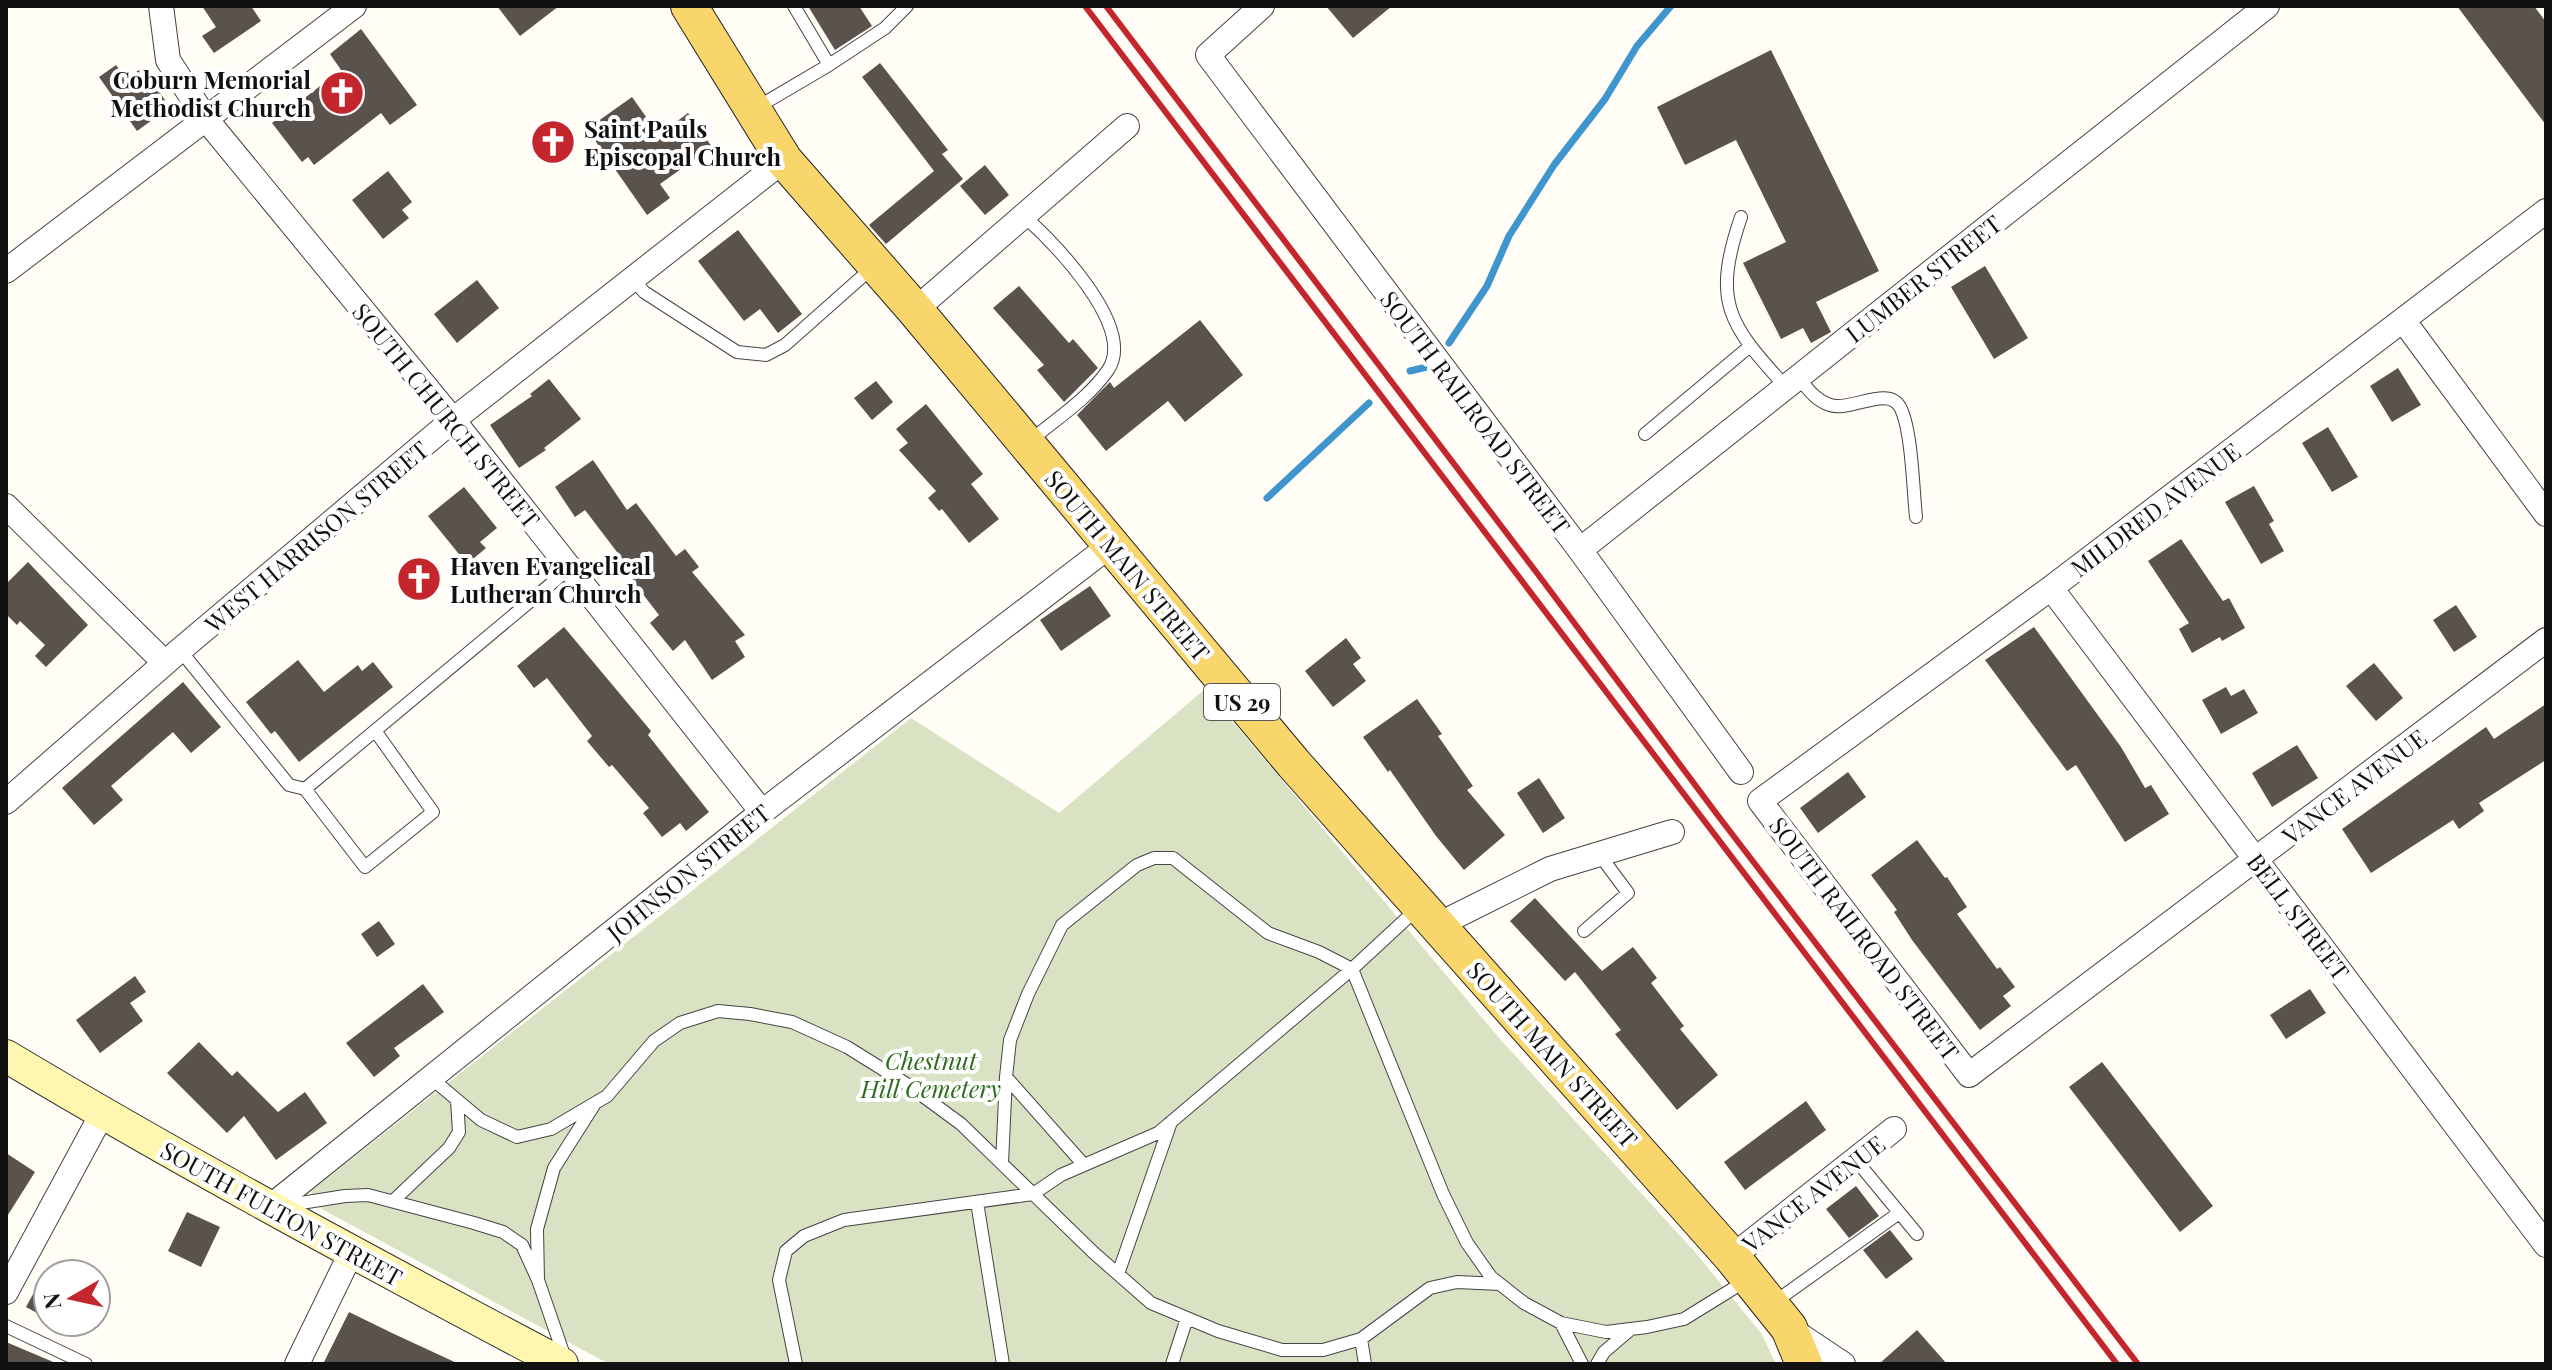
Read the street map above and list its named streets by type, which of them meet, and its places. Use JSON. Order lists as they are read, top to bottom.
{
  "streets": {
    "main road": ["SOUTH MAIN STREET", "US 29"],
    "street": [
      "LUMBER STREET",
      "SOUTH RAILROAD STREET",
      "SOUTH CHURCH STREET",
      "MILDRED AVENUE",
      "WEST HARRISON STREET",
      "VANCE AVENUE",
      "JOHNSON STREET",
      "BELL STREET",
      "SOUTH FULTON STREET"
    ]
  },
  "crossings": [
    ["LUMBER STREET", "SOUTH RAILROAD STREET"],
    ["SOUTH RAILROAD STREET", "MILDRED AVENUE"],
    ["SOUTH RAILROAD STREET", "VANCE AVENUE"],
    ["SOUTH CHURCH STREET", "WEST HARRISON STREET"],
    ["SOUTH CHURCH STREET", "JOHNSON STREET"],
    ["MILDRED AVENUE", "BELL STREET"],
    ["WEST HARRISON STREET", "SOUTH MAIN STREET"],
    ["SOUTH MAIN STREET", "VANCE AVENUE"],
    ["SOUTH MAIN STREET", "JOHNSON STREET"],
    ["VANCE AVENUE", "BELL STREET"],
    ["JOHNSON STREET", "SOUTH FULTON STREET"]
  ],
  "parks": ["Chestnut Hill Cemetery"],
  "places": {
    "church": ["Coburn Memorial Methodist Church", "Saint Pauls Episcopal Church", "Haven Evangelical Lutheran Church"]
  },
  "north": "left"
}
